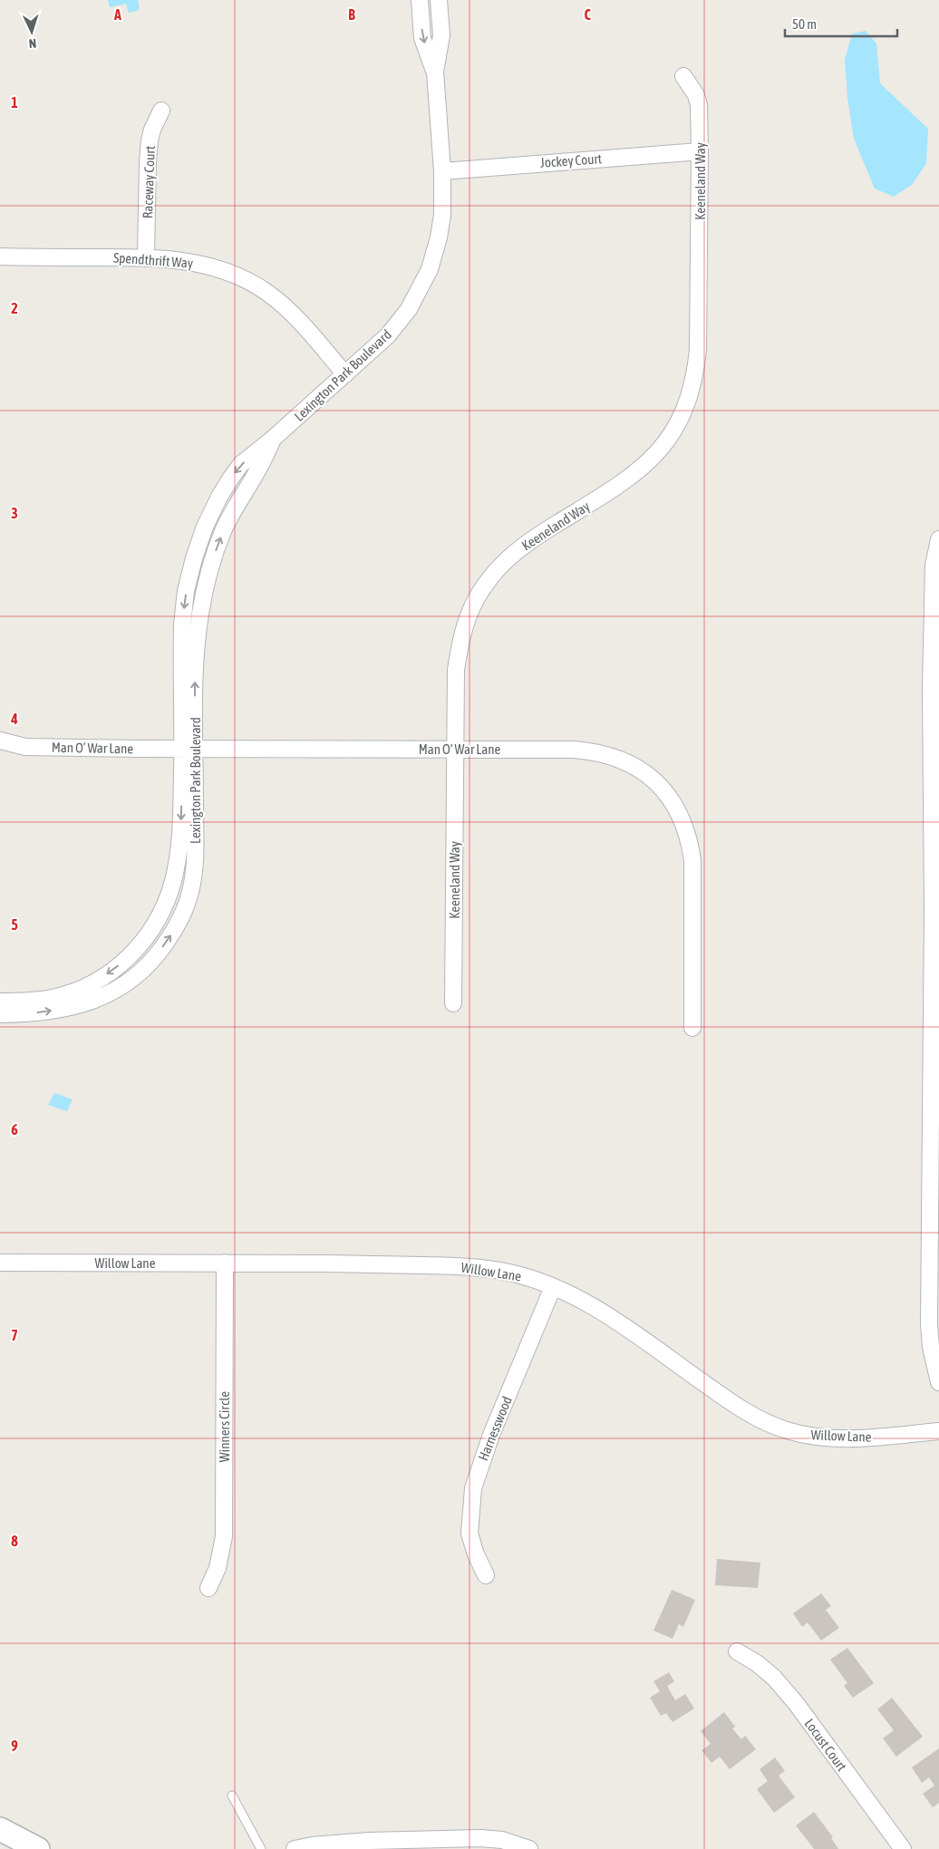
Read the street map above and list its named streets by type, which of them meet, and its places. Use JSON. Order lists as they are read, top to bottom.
{
  "streets": {
    "street": [
      "Jockey Court",
      "Keeneland Way",
      "Raceway Court",
      "Spendthrift Way",
      "Lexington Park Boulevard",
      "Man O’ War Lane",
      "Willow Lane",
      "Winners Circle",
      "Harnesswood",
      "Locust Court"
    ]
  },
  "crossings": [
    ["Jockey Court", "Keeneland Way"],
    ["Jockey Court", "Lexington Park Boulevard"],
    ["Keeneland Way", "Man O’ War Lane"],
    ["Raceway Court", "Spendthrift Way"],
    ["Spendthrift Way", "Lexington Park Boulevard"],
    ["Lexington Park Boulevard", "Man O’ War Lane"],
    ["Willow Lane", "Winners Circle"],
    ["Willow Lane", "Harnesswood"]
  ],
  "scale_bar": "50 m",
  "north": "bottom",
  "grid": {
    "columns": ["A", "B", "C"],
    "rows": [
      "1",
      "2",
      "3",
      "4",
      "5",
      "6",
      "7",
      "8",
      "9"
    ]
  }
}
